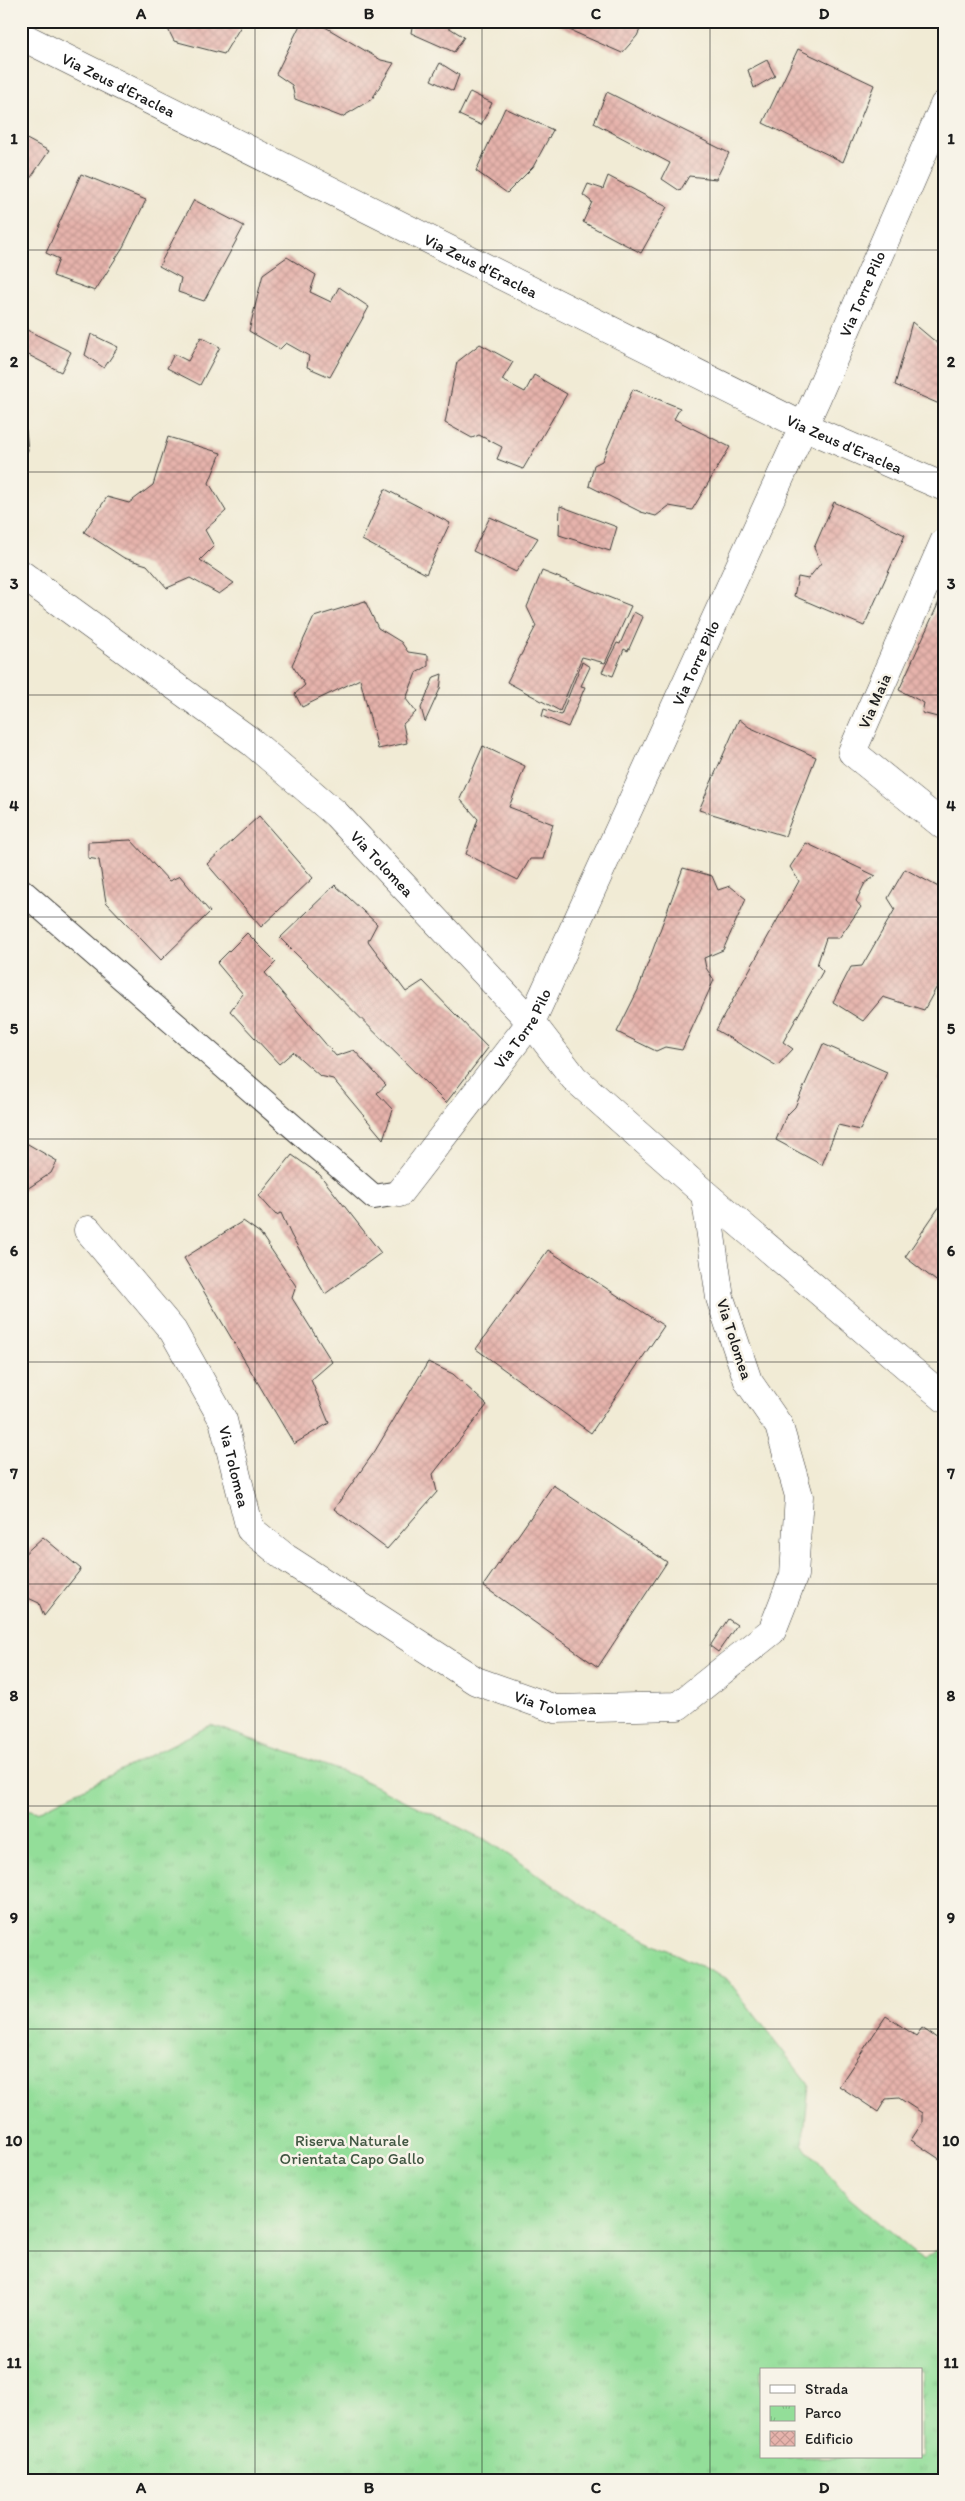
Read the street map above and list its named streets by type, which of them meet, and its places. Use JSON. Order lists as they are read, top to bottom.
{
  "streets": {
    "street": [
      "Via Zeus d'Eraclea",
      "Via Torre Pilo",
      "Via Maia",
      "Via Tolomea"
    ]
  },
  "crossings": [
    ["Via Zeus d'Eraclea", "Via Torre Pilo"],
    ["Via Torre Pilo", "Via Tolomea"]
  ],
  "parks": ["Riserva Naturale Orientata Capo Gallo"],
  "legend": ["Strada", "Parco", "Edificio"],
  "grid": {
    "columns": [
      "A",
      "B",
      "C",
      "D"
    ],
    "rows": [
      "1",
      "2",
      "3",
      "4",
      "5",
      "6",
      "7",
      "8",
      "9",
      "10",
      "11"
    ]
  }
}
